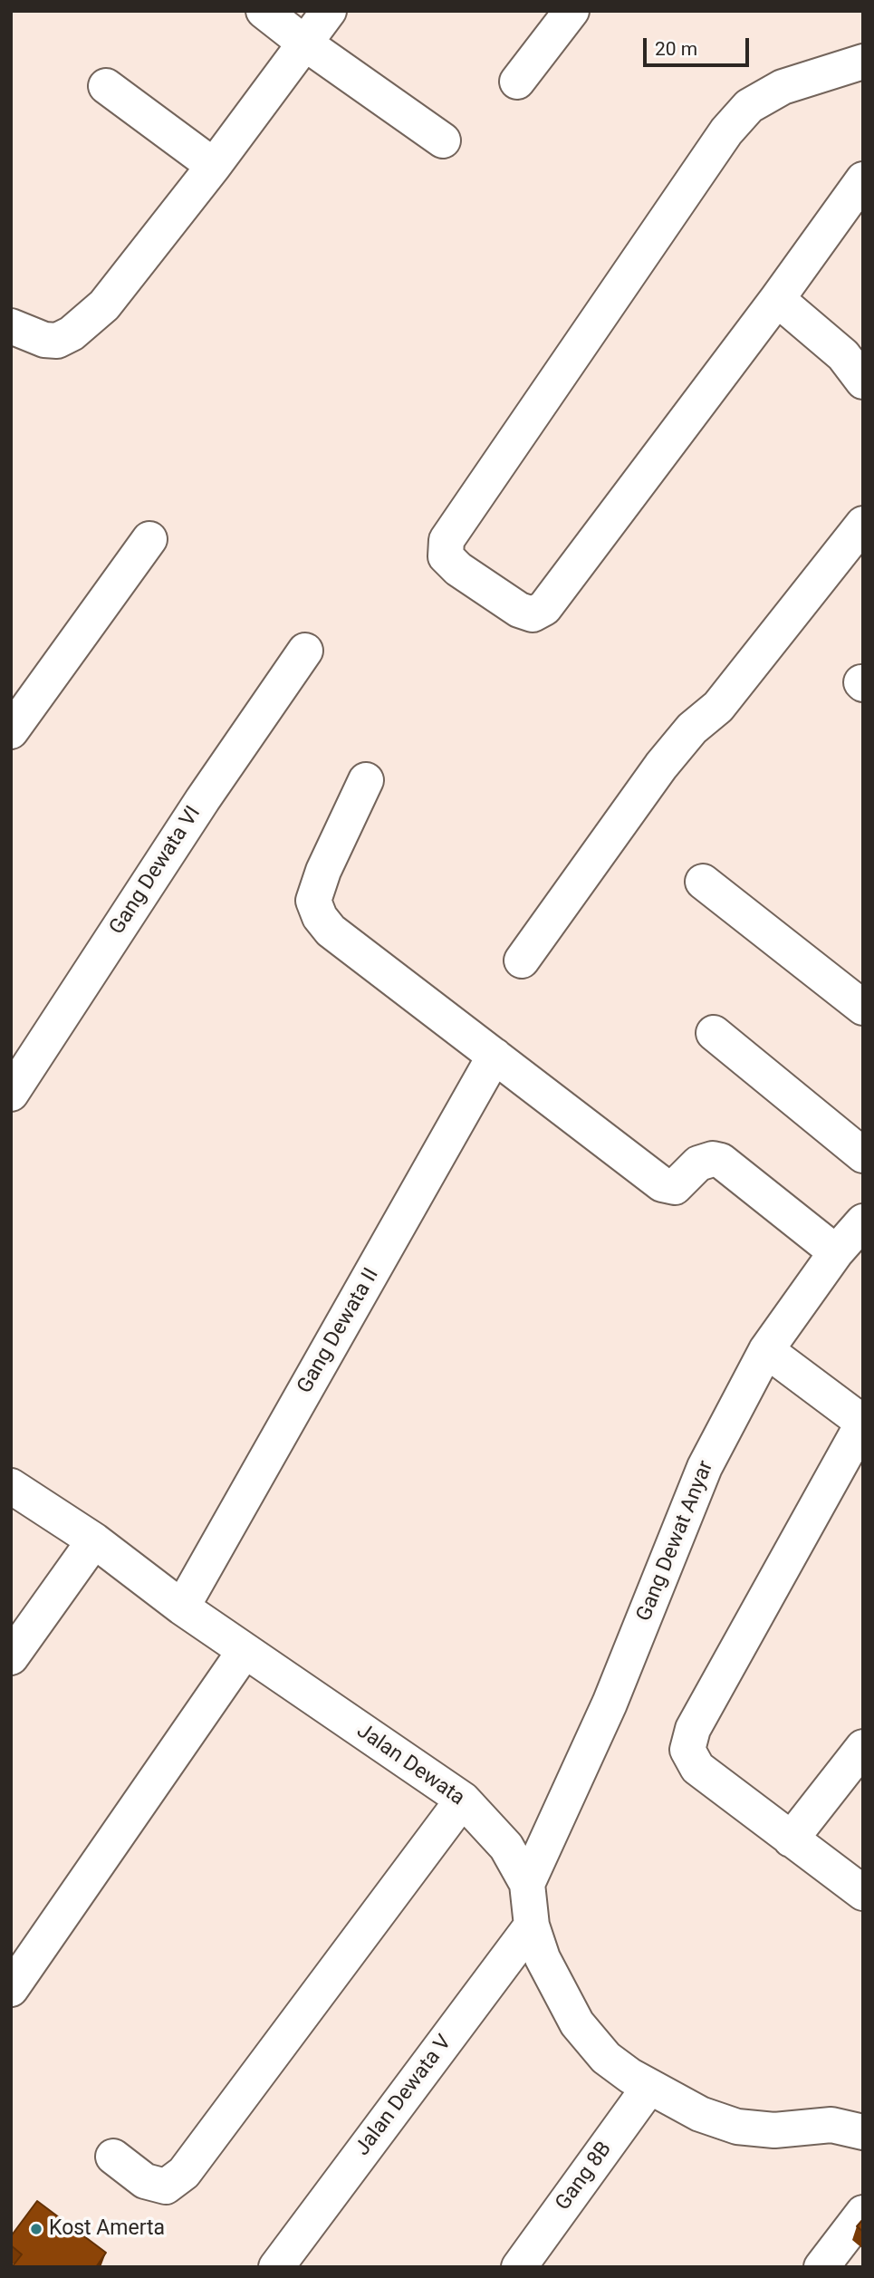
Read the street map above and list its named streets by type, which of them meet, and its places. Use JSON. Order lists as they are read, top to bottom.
{
  "streets": {
    "street": [
      "Gang Dewata VI",
      "Gang Dewata II",
      "Gang Dewat Anyar",
      "Jalan Dewata",
      "Jalan Dewata V",
      "Gang 8B"
    ]
  },
  "crossings": [
    ["Gang Dewata II", "Jalan Dewata"],
    ["Gang Dewat Anyar", "Jalan Dewata"],
    ["Jalan Dewata", "Jalan Dewata V"],
    ["Jalan Dewata", "Gang 8B"]
  ],
  "places": ["Kost Amerta"],
  "scale_bar": "20 m"
}
